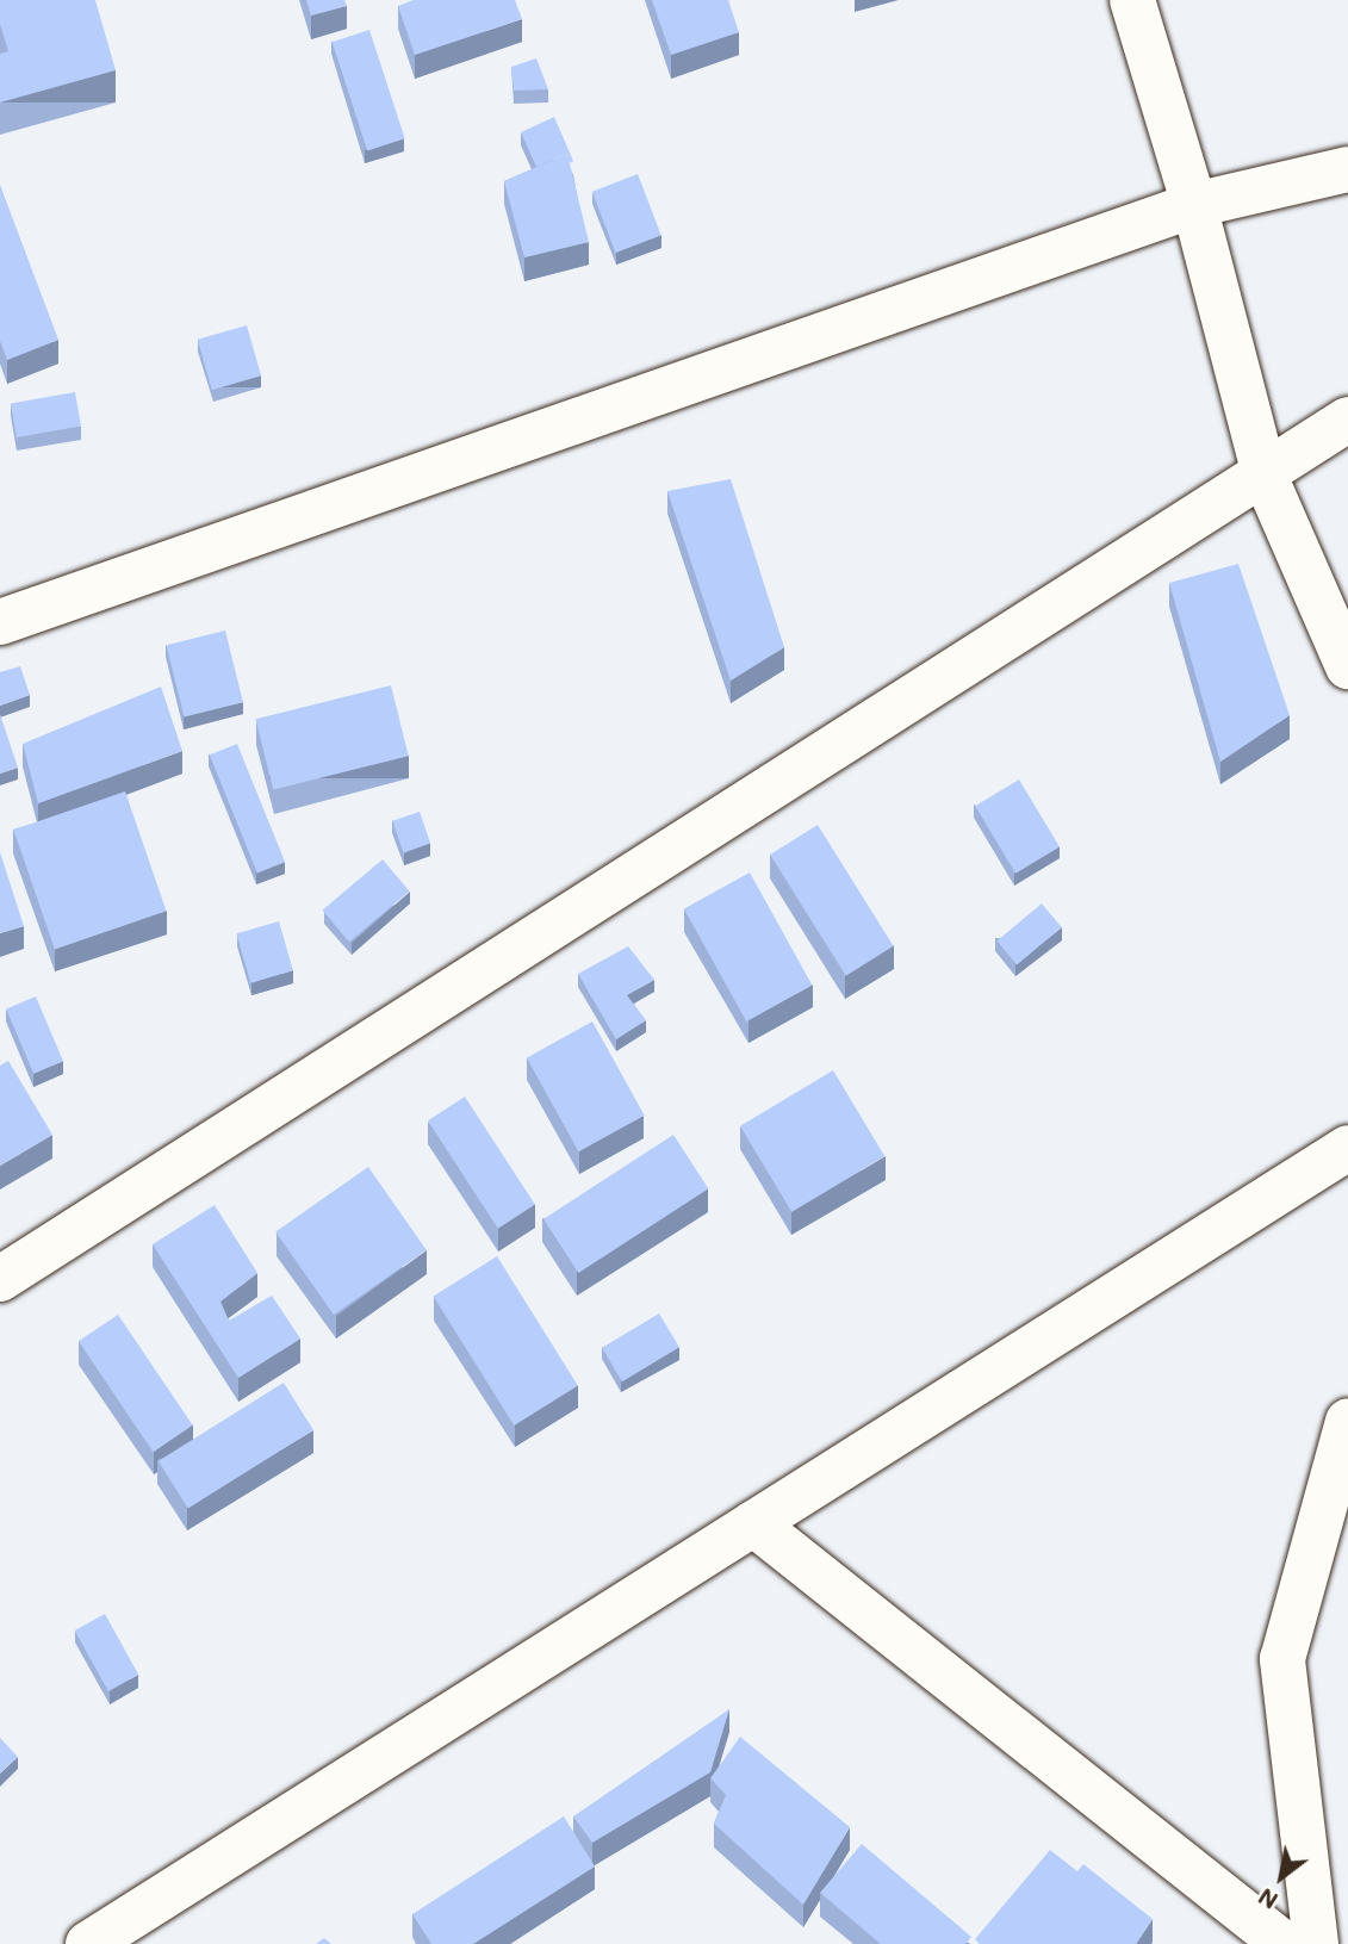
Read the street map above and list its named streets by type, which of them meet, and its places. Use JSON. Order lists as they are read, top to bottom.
{
  "north": "bottom left"
}
